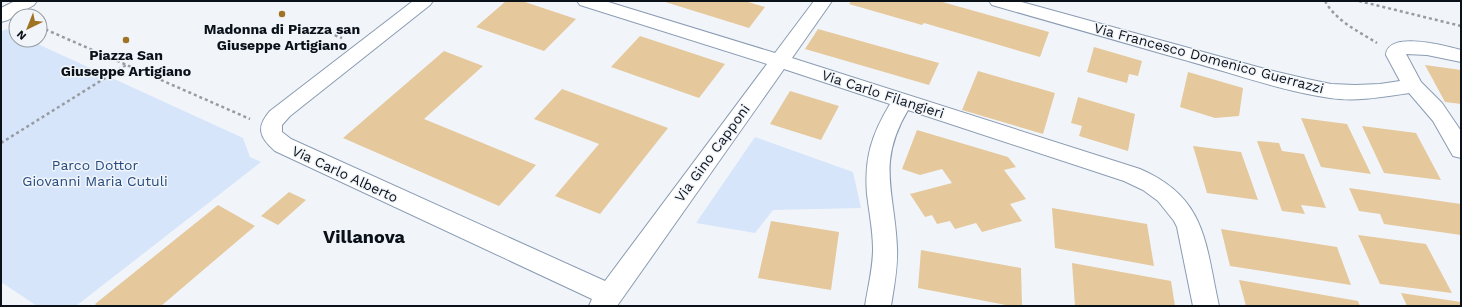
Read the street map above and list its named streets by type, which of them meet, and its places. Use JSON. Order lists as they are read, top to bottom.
{
  "streets": {
    "street": [
      "Via Francesco Domenico Guerrazzi",
      "Via Carlo Filangieri",
      "Via Gino Capponi",
      "Via Carlo Alberto"
    ]
  },
  "crossings": [
    ["Via Carlo Filangieri", "Via Gino Capponi"],
    ["Via Gino Capponi", "Via Carlo Alberto"]
  ],
  "districts": ["Villanova"],
  "parks": ["Parco Dottor Giovanni Maria Cutuli"],
  "places": ["Madonna di Piazza san Giuseppe Artigiano", "Piazza San Giuseppe Artigiano"],
  "north": "bottom left"
}
